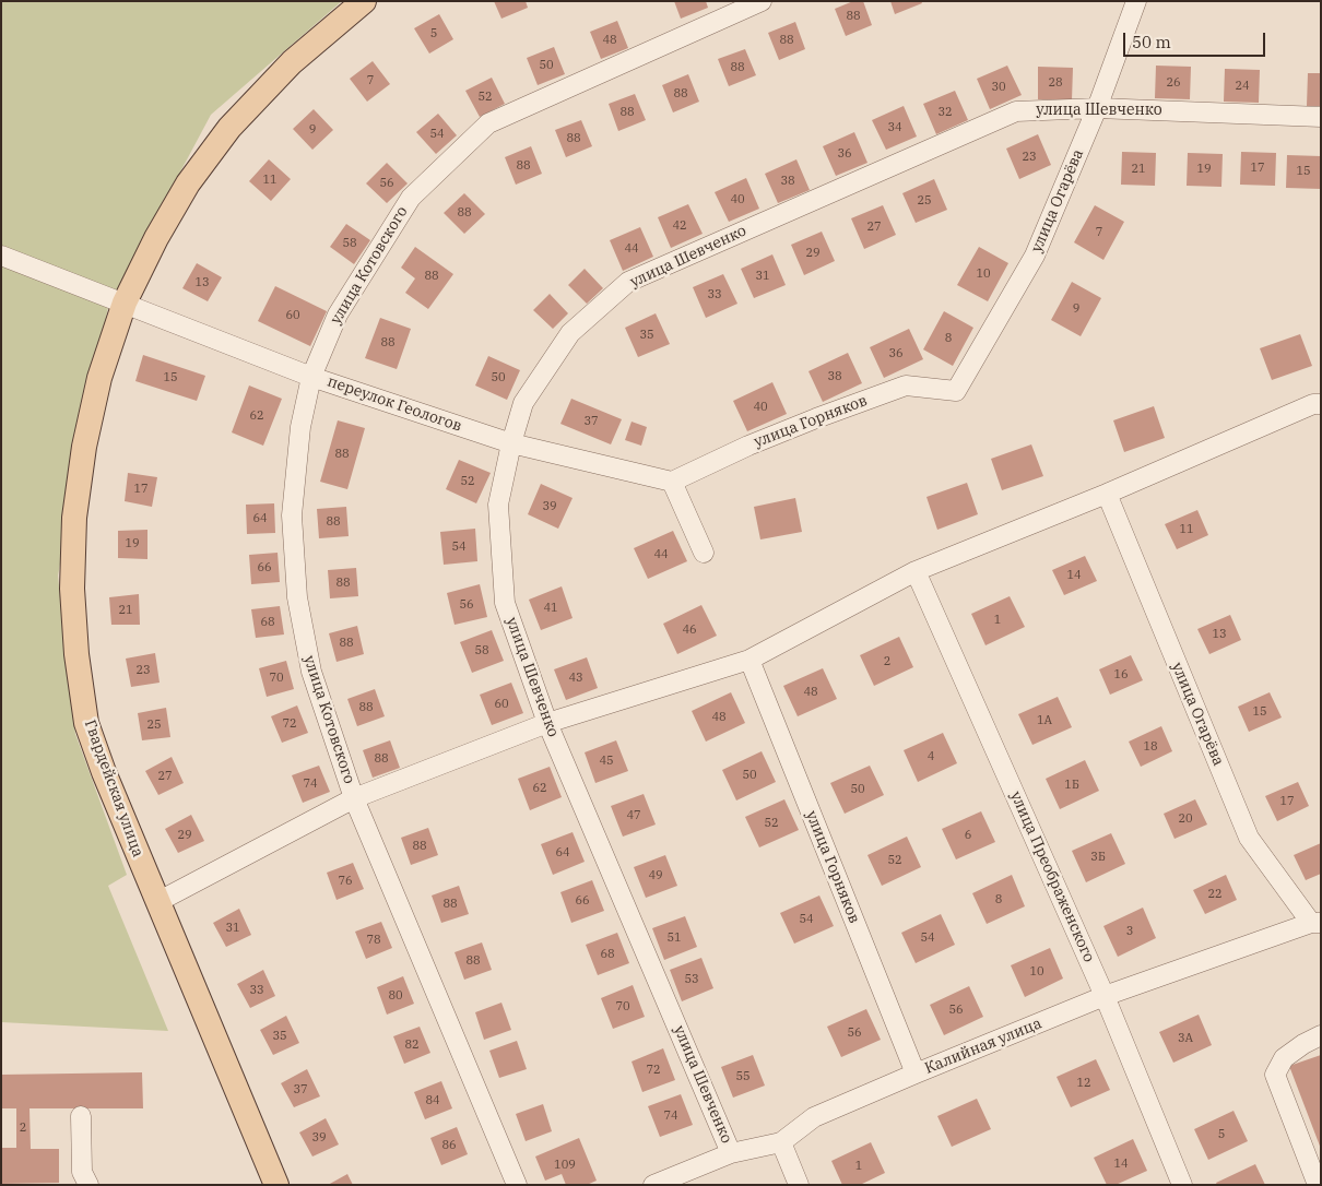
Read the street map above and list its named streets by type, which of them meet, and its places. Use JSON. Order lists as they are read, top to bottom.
{
  "streets": {
    "main road": ["Гвардейская улица"],
    "street": [
      "улица Шевченко",
      "улица Огарёва",
      "улица Котовского",
      "переулок Геологов",
      "улица Горняков",
      "улица Преображенского",
      "Калийная улица"
    ]
  },
  "crossings": [
    ["улица Шевченко", "улица Огарёва"],
    ["улица Шевченко", "переулок Геологов"],
    ["улица Шевченко", "Калийная улица"],
    ["улица Огарёва", "улица Горняков"],
    ["улица Огарёва", "Калийная улица"],
    ["улица Котовского", "переулок Геологов"],
    ["переулок Геологов", "улица Горняков"],
    ["переулок Геологов", "Гвардейская улица"],
    ["улица Горняков", "Калийная улица"],
    ["улица Преображенского", "Калийная улица"]
  ],
  "house_numbers": [
    "88",
    "5",
    "48",
    "88",
    "50",
    "88",
    "7",
    "28",
    "26",
    "24",
    "30",
    "88",
    "52",
    "88",
    "32",
    "34",
    "9",
    "54",
    "88",
    "36",
    "23",
    "88",
    "17",
    "21",
    "19",
    "15",
    "11",
    "38",
    "56",
    "40",
    "25",
    "88",
    "42",
    "27",
    "7",
    "58",
    "44",
    "29",
    "10",
    "88",
    "31",
    "13",
    "33",
    "9",
    "60",
    "35",
    "8",
    "88",
    "36",
    "38",
    "15",
    "50",
    "40",
    "62",
    "37",
    "88",
    "52",
    "17",
    "39",
    "64",
    "88",
    "11",
    "19",
    "54",
    "44",
    "66",
    "14",
    "88",
    "56",
    "41",
    "21",
    "1",
    "68",
    "46",
    "13",
    "88",
    "58",
    "2",
    "23",
    "16",
    "70",
    "43",
    "48",
    "60",
    "88",
    "15",
    "48",
    "1А",
    "72",
    "25",
    "18",
    "4",
    "88",
    "45",
    "50",
    "27",
    "74",
    "1Б",
    "62",
    "50",
    "17",
    "47",
    "20",
    "52",
    "29",
    "6",
    "88",
    "64",
    "3Б",
    "52",
    "49",
    "76",
    "22",
    "8",
    "66",
    "88",
    "54",
    "31",
    "3",
    "51",
    "54",
    "78",
    "68",
    "88",
    "10",
    "53",
    "33",
    "80",
    "70",
    "56",
    "56",
    "35",
    "3А",
    "82",
    "72",
    "55",
    "12",
    "37",
    "84",
    "74",
    "2",
    "5",
    "39",
    "86",
    "14",
    "109",
    "1"
  ],
  "scale_bar": "50 m"
}
